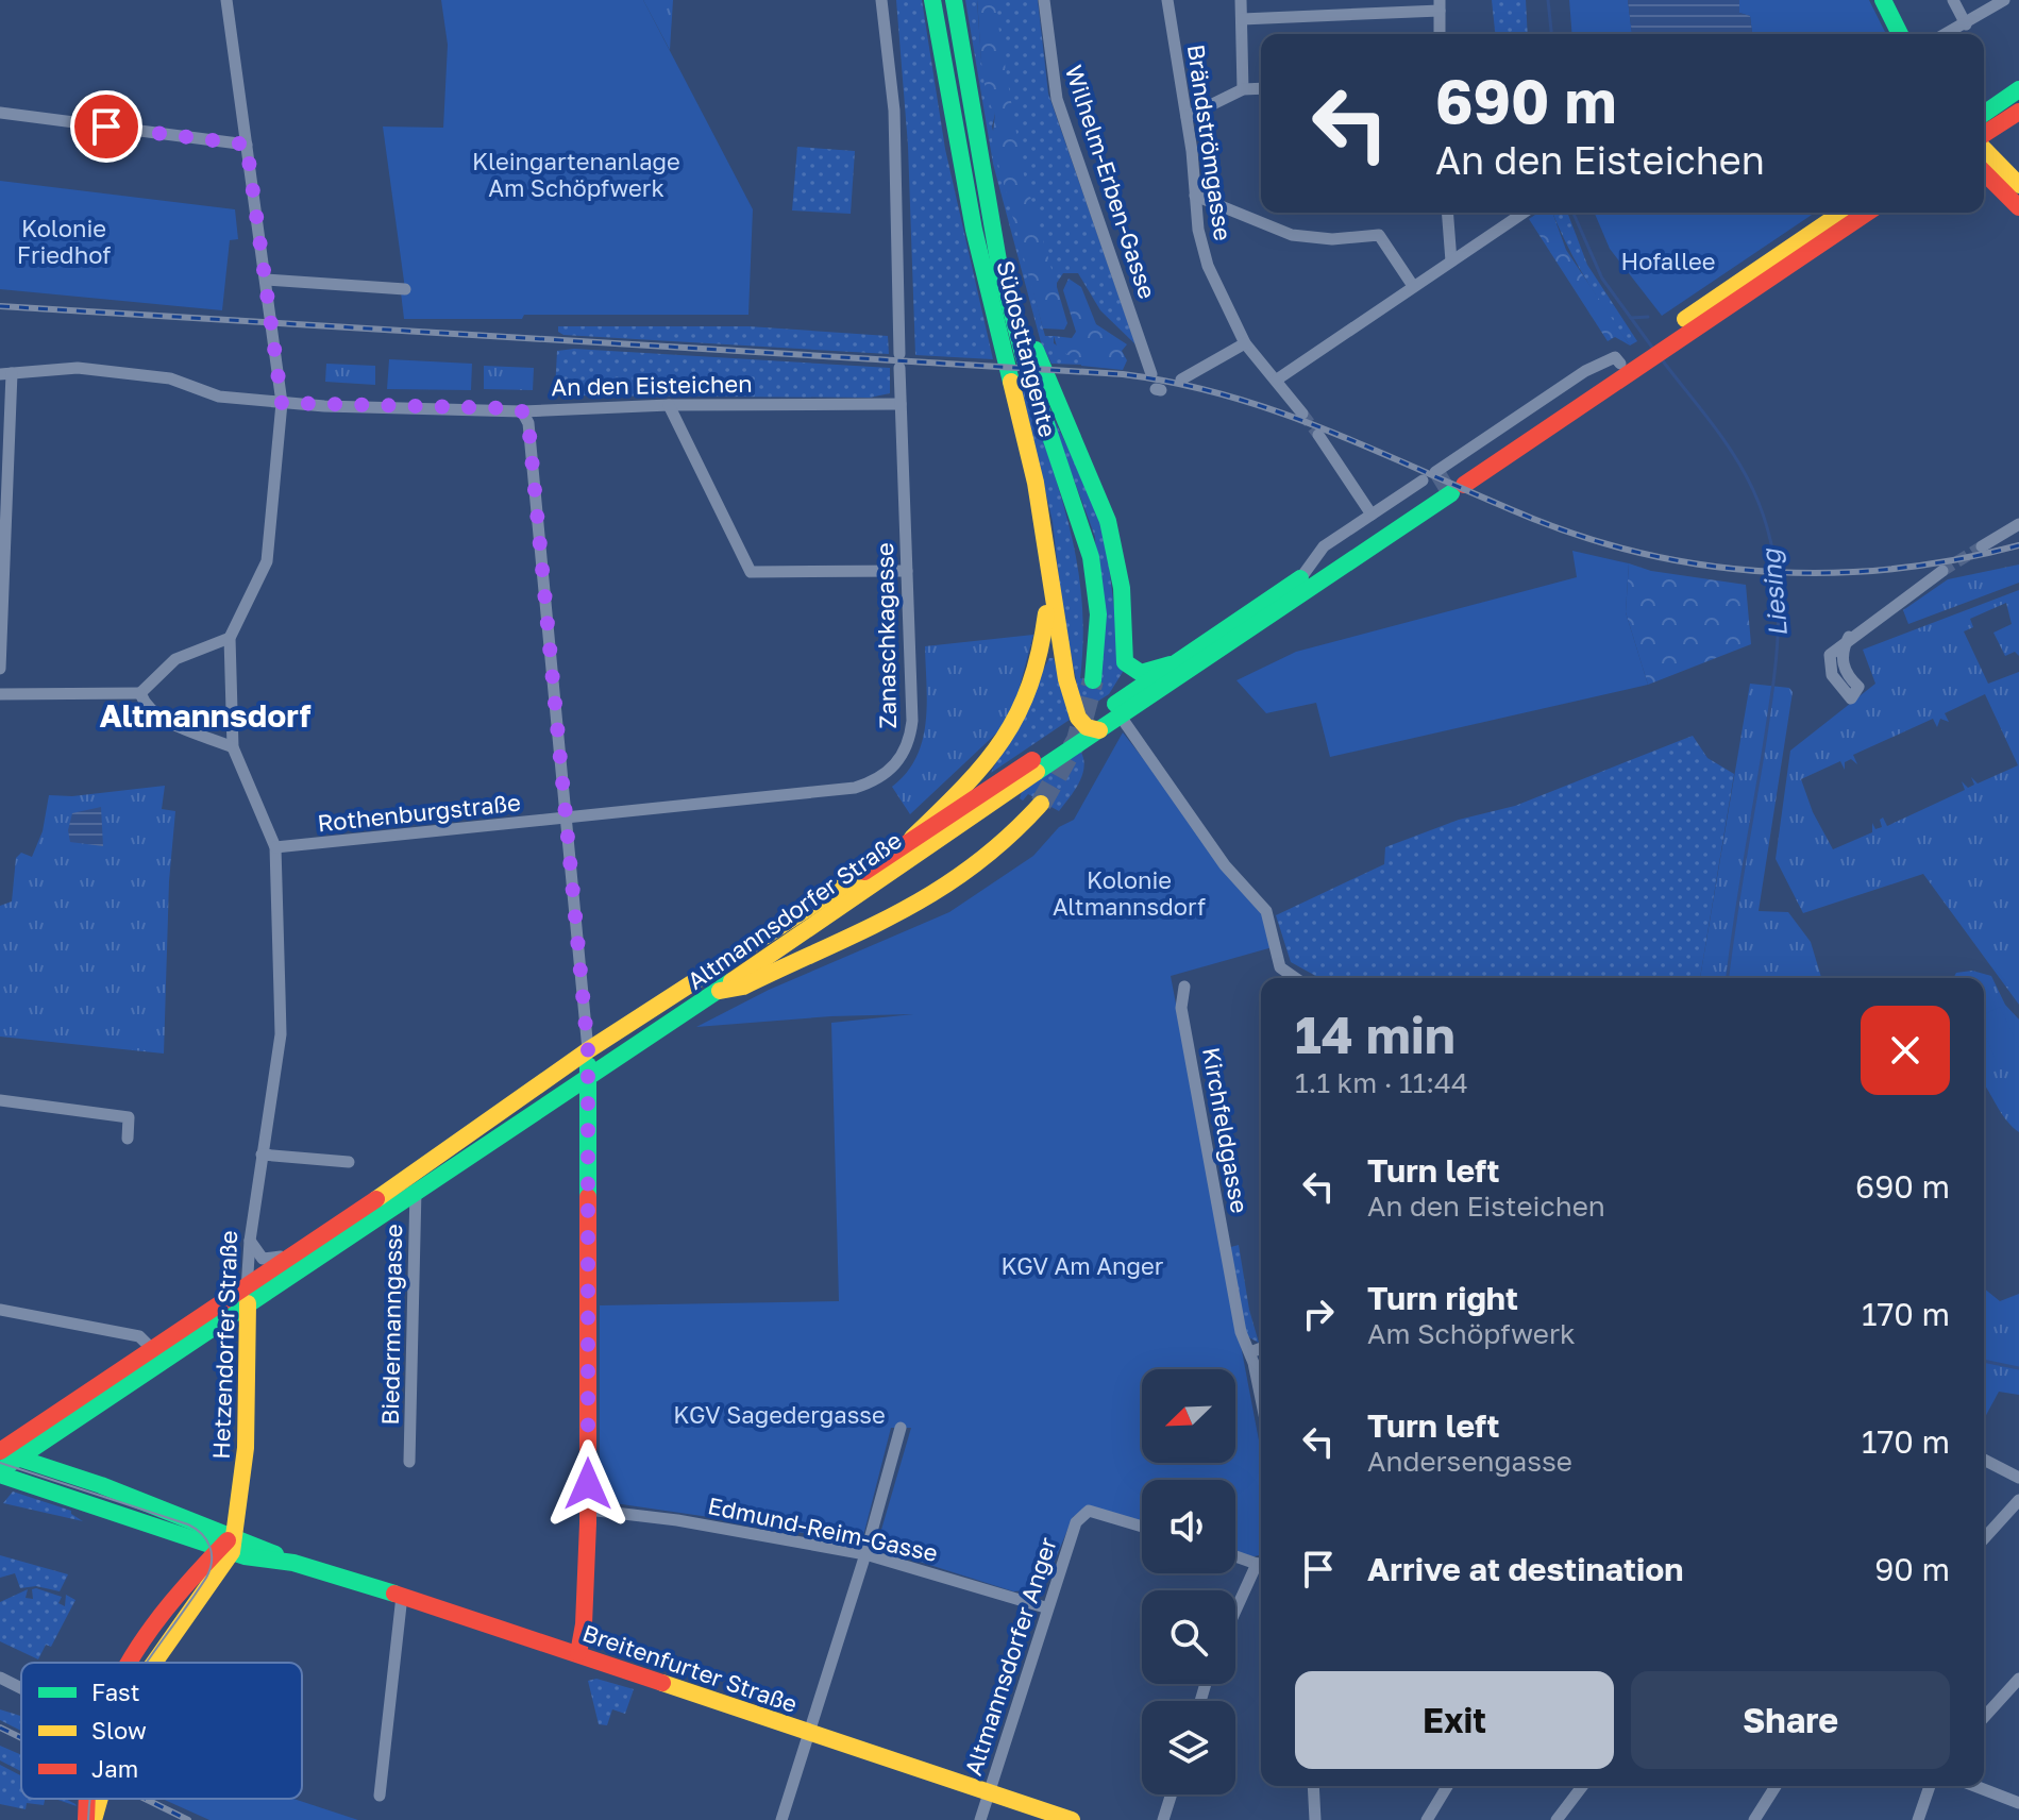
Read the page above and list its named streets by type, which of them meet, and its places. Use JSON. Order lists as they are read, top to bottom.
{
  "streets": {
    "main road": [
      "Südosttangente",
      "Altmannsdorfer Straße",
      "Hetzendorfer Straße",
      "Breitenfurter Straße"
    ],
    "street": [
      "Brändströmgasse",
      "Wilhelm-Erben-Gasse",
      "An den Eisteichen",
      "Zanaschkagasse",
      "Rothenburgstraße",
      "Kirchfeldgasse",
      "Biedermanngasse",
      "Edmund-Reim-Gasse",
      "Altmannsdorfer Anger"
    ]
  },
  "crossings": [
    ["Südosttangente", "Altmannsdorfer Straße"],
    ["An den Eisteichen", "Zanaschkagasse"],
    ["An den Eisteichen", "Hetzendorfer Straße"],
    ["Zanaschkagasse", "Rothenburgstraße"],
    ["Rothenburgstraße", "Hetzendorfer Straße"],
    ["Altmannsdorfer Straße", "Biedermanngasse"],
    ["Altmannsdorfer Straße", "Hetzendorfer Straße"],
    ["Altmannsdorfer Straße", "Breitenfurter Straße"],
    ["Hetzendorfer Straße", "Breitenfurter Straße"],
    ["Edmund-Reim-Gasse", "Altmannsdorfer Anger"],
    ["Altmannsdorfer Anger", "Breitenfurter Straße"]
  ],
  "districts": ["Altmannsdorf"],
  "water": ["Liesing"],
  "parks": [
    "Kleingartenanlage Am Schöpfwerk",
    "Kolonie Friedhof",
    "Hofallee",
    "Kolonie Altmannsdorf",
    "KGV Am Anger",
    "KGV Sagedergasse"
  ],
  "legend": ["Fast", "Slow", "Jam"],
  "north": "bottom left",
  "page": {
    "turn": ["690 m", "An den Eisteichen"],
    "heading": ["14 min", "1.1 km · 11:44"],
    "list": [
      {
        "name": "Turn left",
        "note": "An den Eisteichen",
        "value": "690 m"
      },
      {
        "name": "Turn right",
        "note": "Am Schöpfwerk",
        "value": "170 m"
      },
      {
        "name": "Turn left",
        "note": "Andersengasse",
        "value": "170 m"
      },
      {
        "name": "Arrive at destination",
        "value": "90 m"
      }
    ],
    "buttons": ["Exit", "Share"]
  }
}
